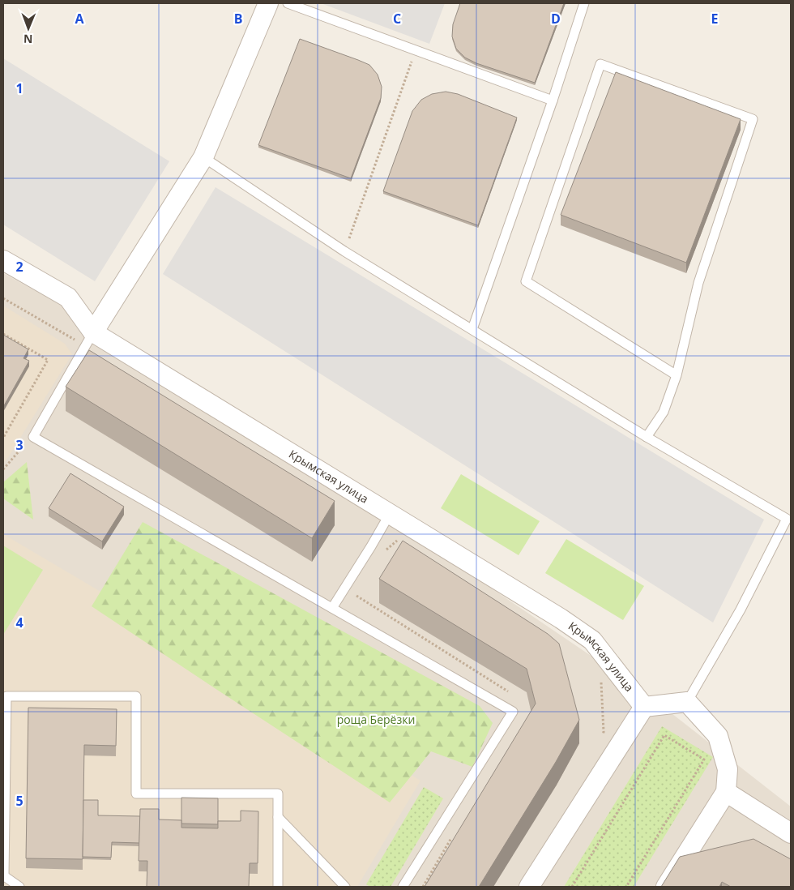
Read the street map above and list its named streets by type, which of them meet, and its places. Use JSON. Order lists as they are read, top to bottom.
{
  "streets": {
    "street": ["Крымская улица"]
  },
  "parks": ["роща Берёзки"],
  "north": "bottom",
  "grid": {
    "columns": [
      "A",
      "B",
      "C",
      "D",
      "E"
    ],
    "rows": [
      "1",
      "2",
      "3",
      "4",
      "5"
    ]
  }
}
